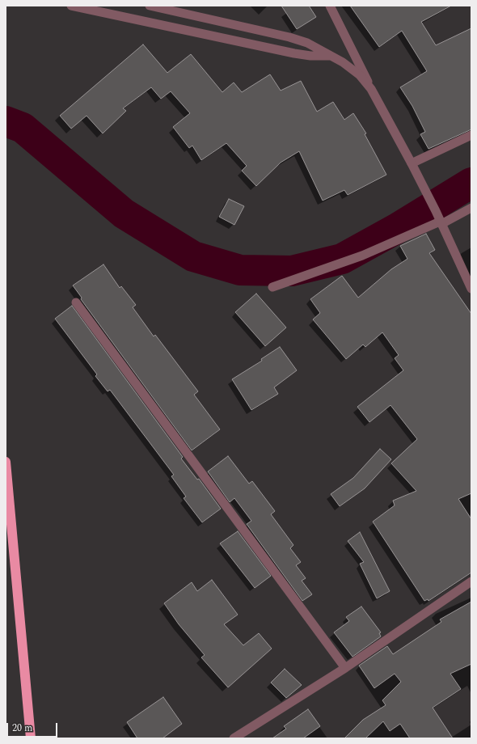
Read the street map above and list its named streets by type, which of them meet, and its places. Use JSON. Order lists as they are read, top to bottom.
{
  "scale_bar": "20 m"
}
